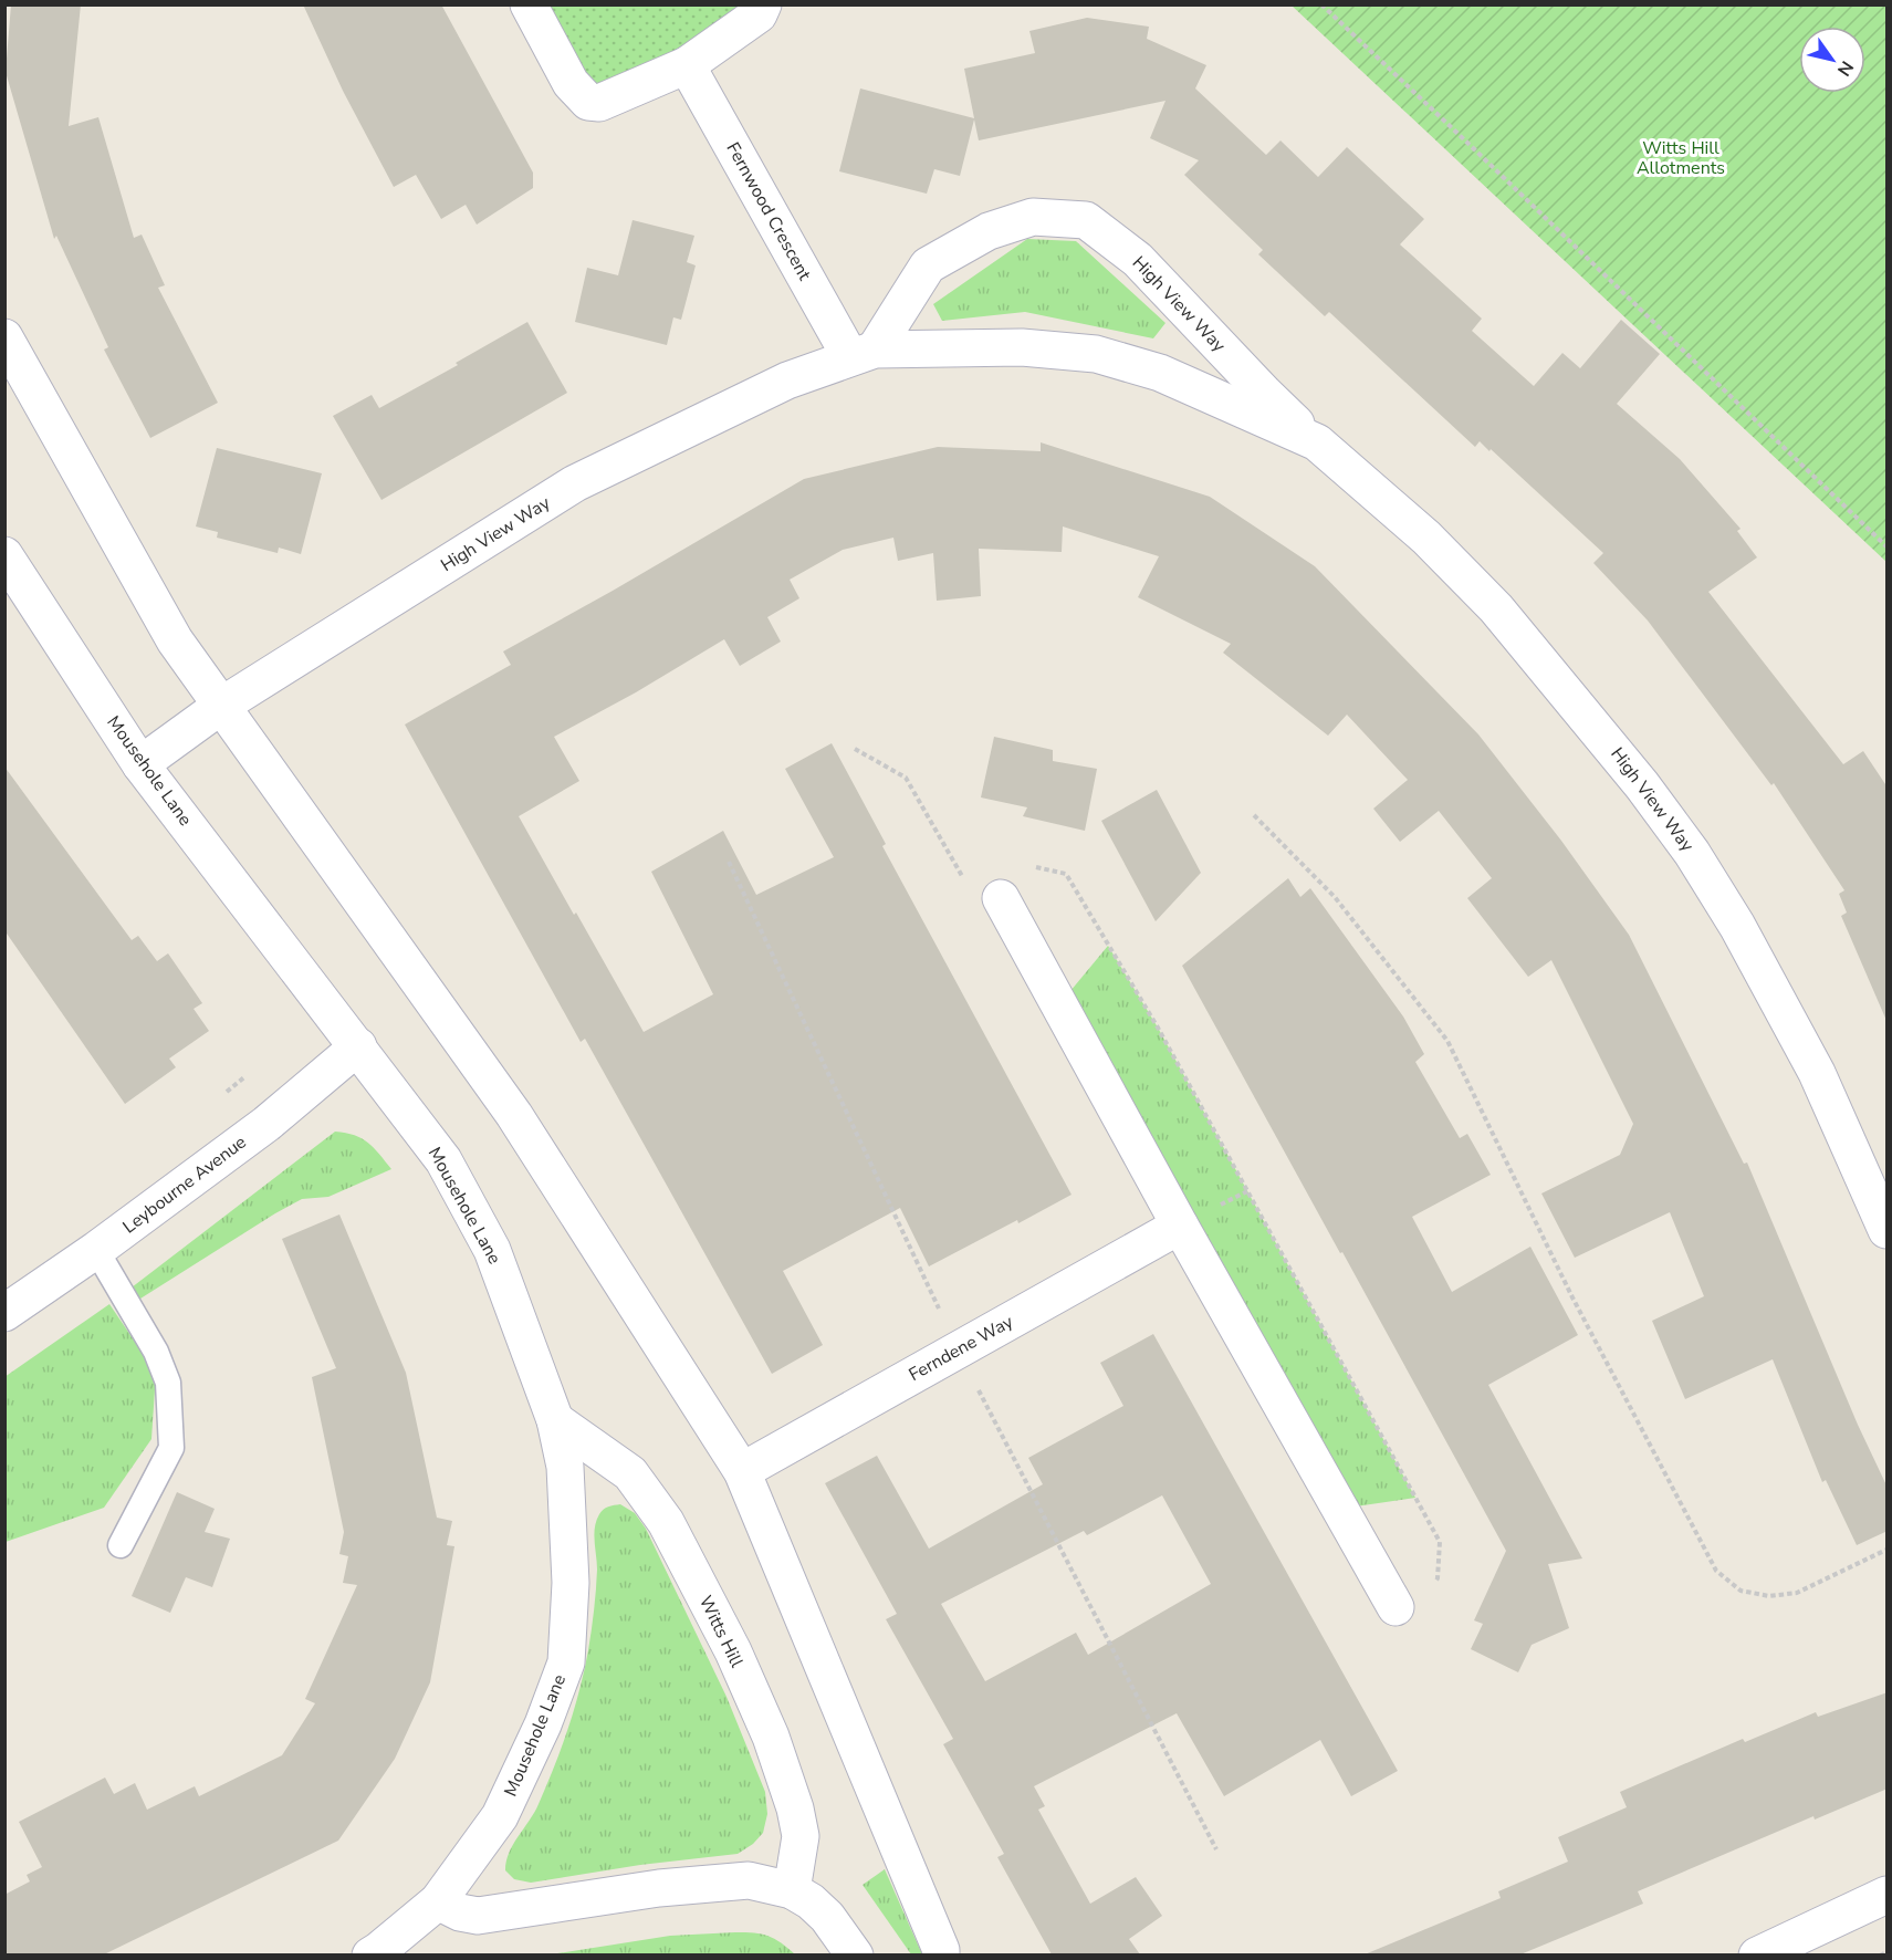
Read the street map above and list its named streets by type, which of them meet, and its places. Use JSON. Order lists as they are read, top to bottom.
{
  "streets": {
    "street": [
      "Fernwood Crescent",
      "High View Way",
      "Mousehole Lane",
      "Leybourne Avenue",
      "Ferndene Way",
      "Witts Hill"
    ]
  },
  "crossings": [
    ["Fernwood Crescent", "High View Way"],
    ["High View Way", "Mousehole Lane"],
    ["Mousehole Lane", "Leybourne Avenue"],
    ["Mousehole Lane", "Witts Hill"]
  ],
  "parks": ["Witts Hill Allotments"],
  "north": "bottom right"
}
